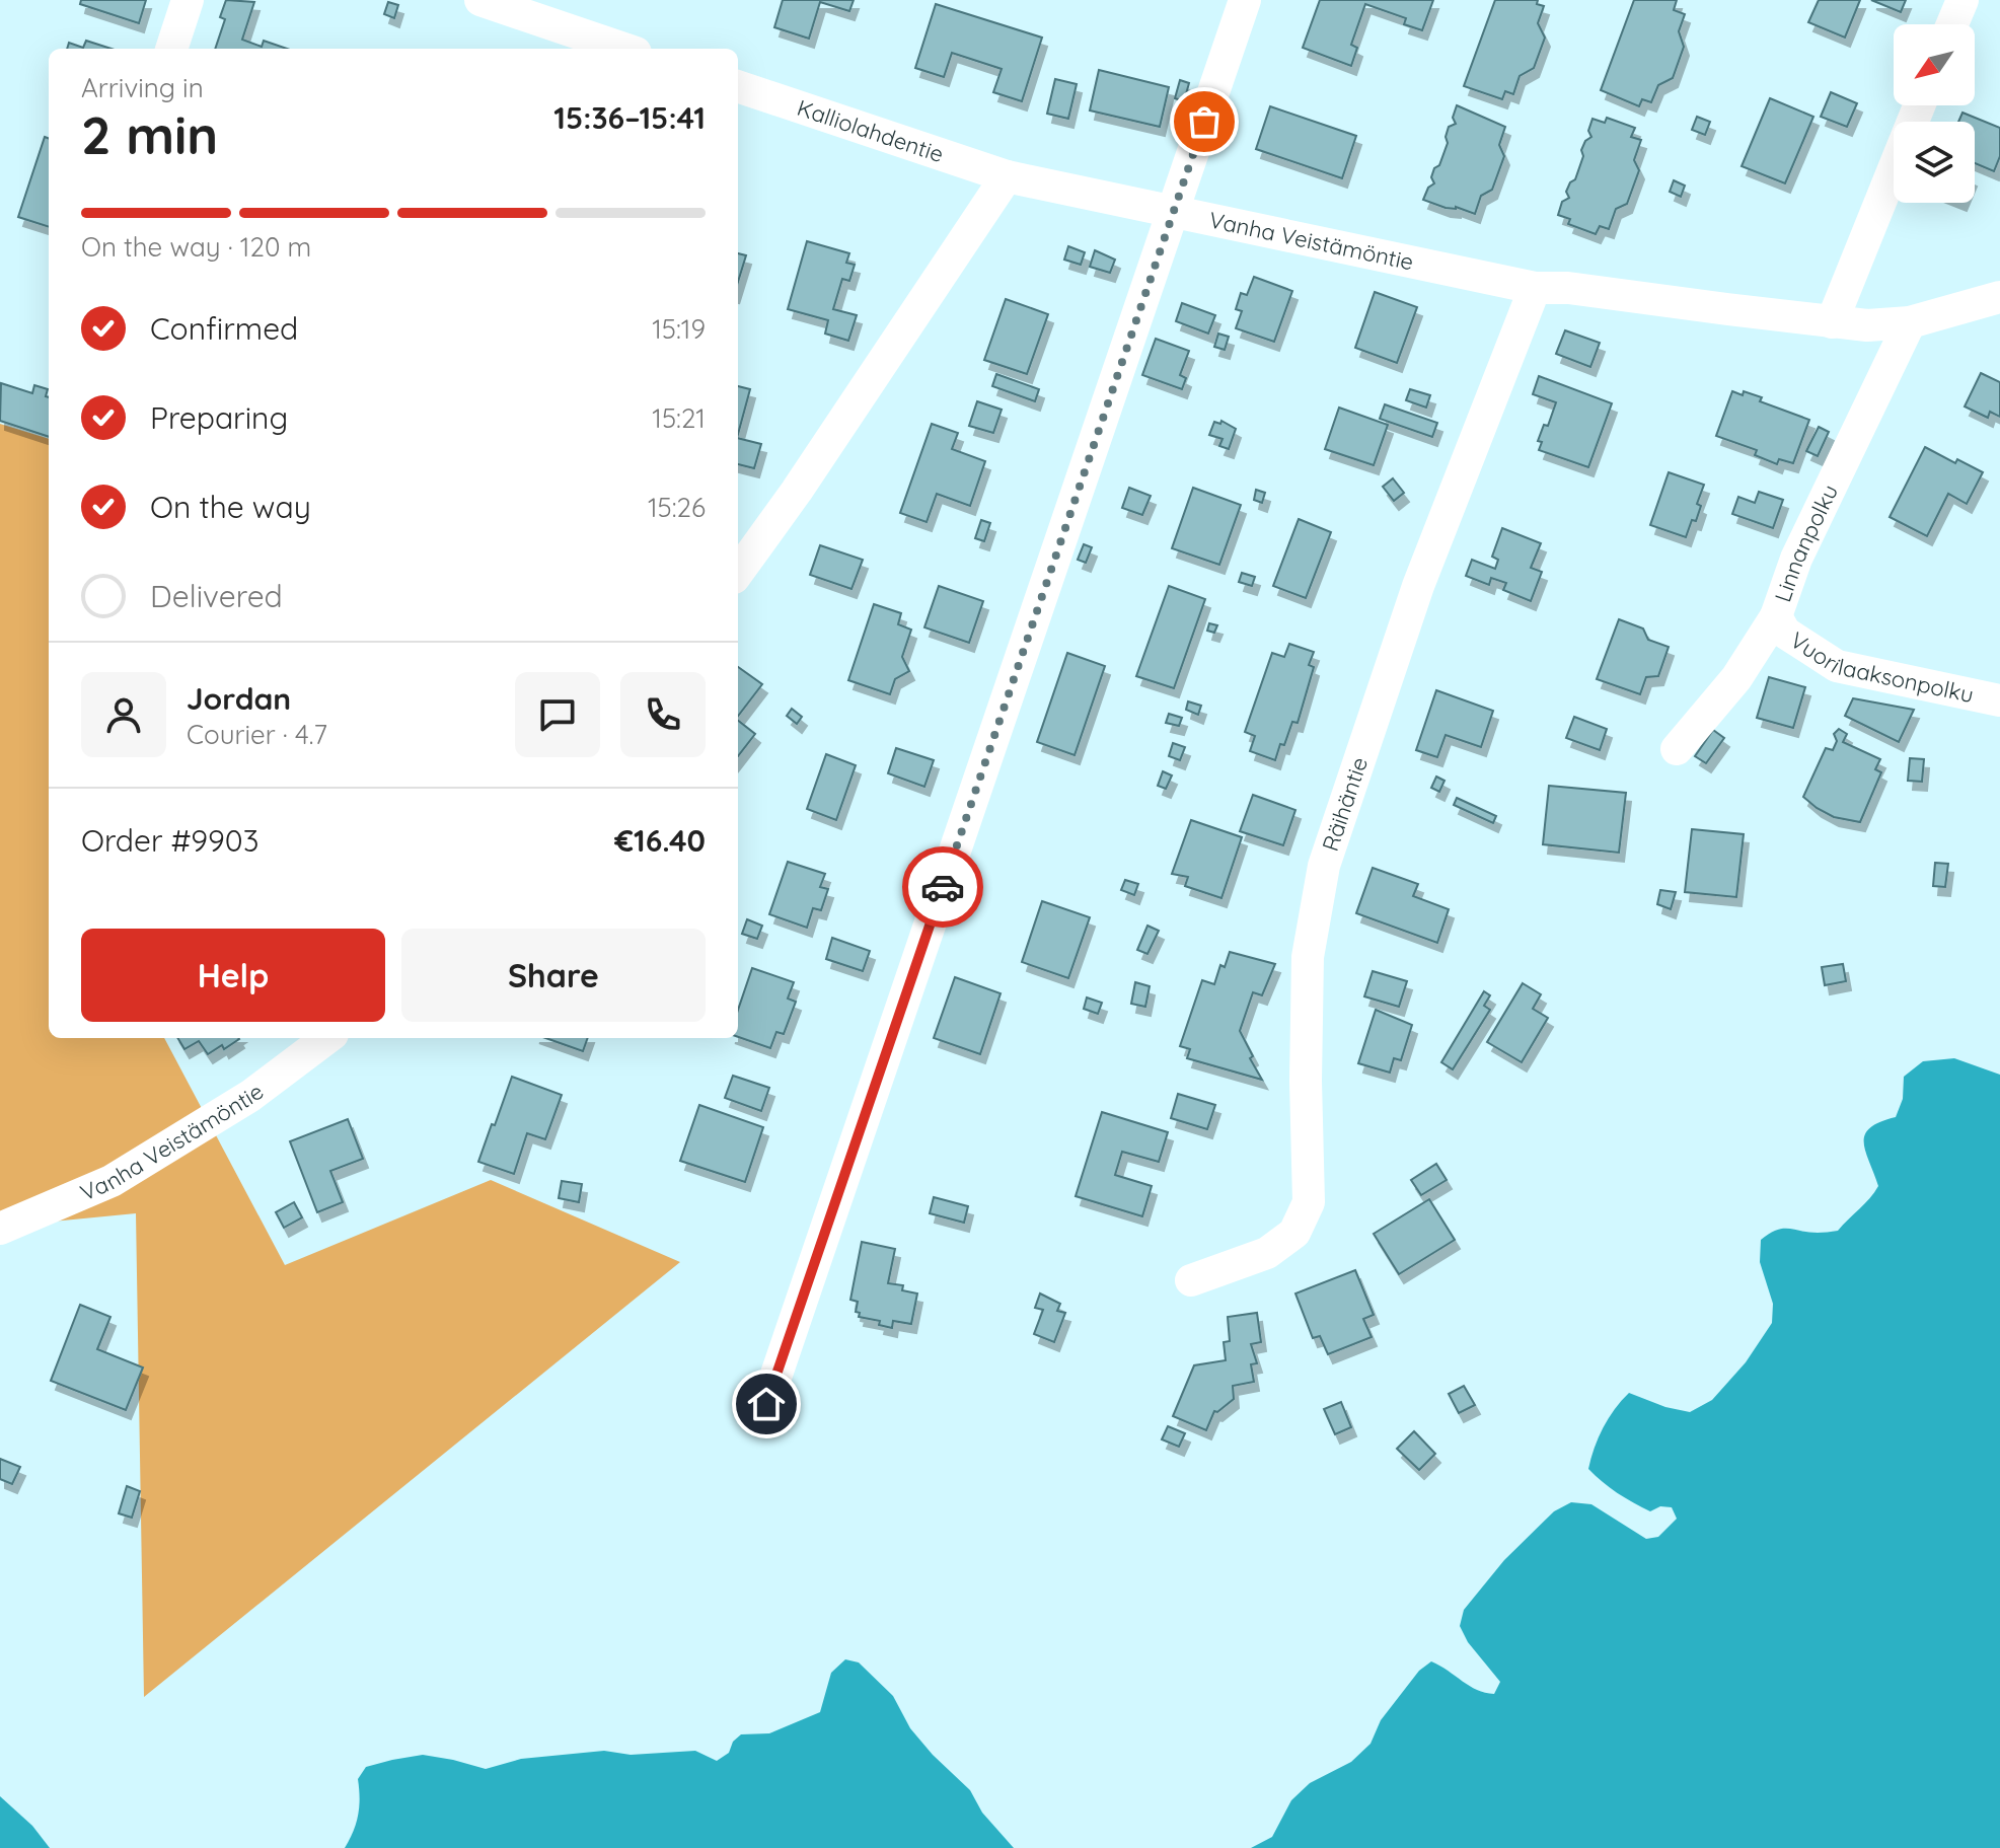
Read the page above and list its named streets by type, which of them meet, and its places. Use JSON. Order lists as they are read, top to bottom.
{
  "streets": {
    "street": [
      "Kalliolahdentie",
      "Vanha Veistämöntie",
      "Linnanpolku",
      "Vuorilaaksonpolku",
      "Räihäntie"
    ]
  },
  "crossings": [
    ["Kalliolahdentie", "Vanha Veistämöntie"],
    ["Vanha Veistämöntie", "Linnanpolku"],
    ["Vanha Veistämöntie", "Räihäntie"],
    ["Linnanpolku", "Vuorilaaksonpolku"]
  ],
  "north": "bottom left",
  "page": {
    "heading": ["2 min", "Arriving in", "15:36–15:41"],
    "panel": [
      "Jordan",
      "Courier · 4.7",
      "Order #9903",
      "€16.40"
    ],
    "bar": "On the way · 120 m",
    "list": [
      ["Confirmed", "15:19"],
      ["Preparing", "15:21"],
      ["On the way", "15:26"],
      "Delivered"
    ],
    "buttons": ["Help", "Share"]
  }
}
